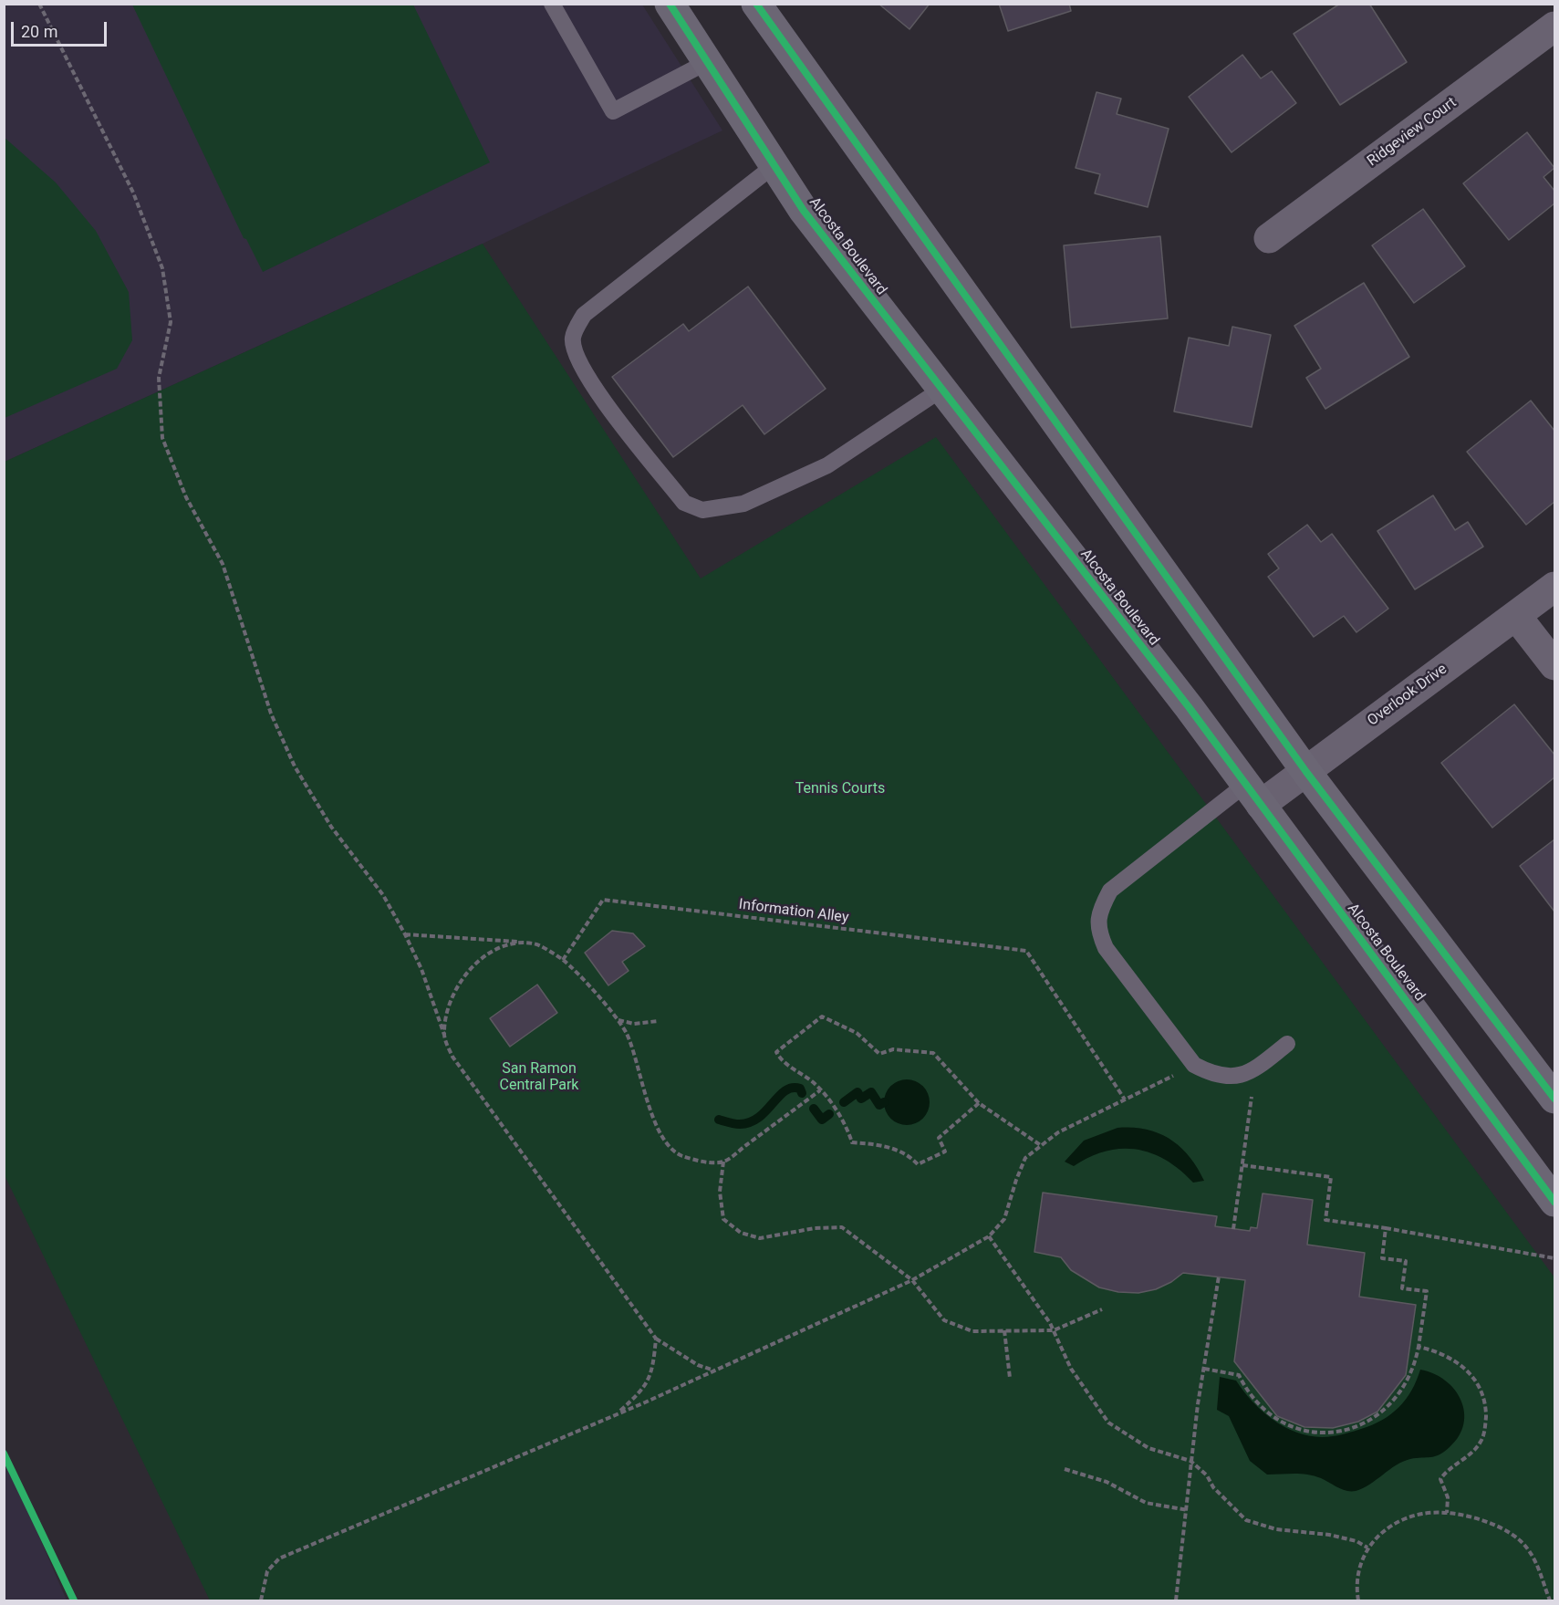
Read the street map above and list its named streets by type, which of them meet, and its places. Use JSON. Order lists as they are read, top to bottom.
{
  "streets": {
    "main road": ["Alcosta Boulevard"],
    "street": ["Ridgeview Court", "Overlook Drive"],
    "path": ["Information Alley"]
  },
  "crossings": [
    ["Alcosta Boulevard", "Overlook Drive"]
  ],
  "parks": ["Tennis Courts", "San Ramon Central Park"],
  "scale_bar": "20 m"
}
